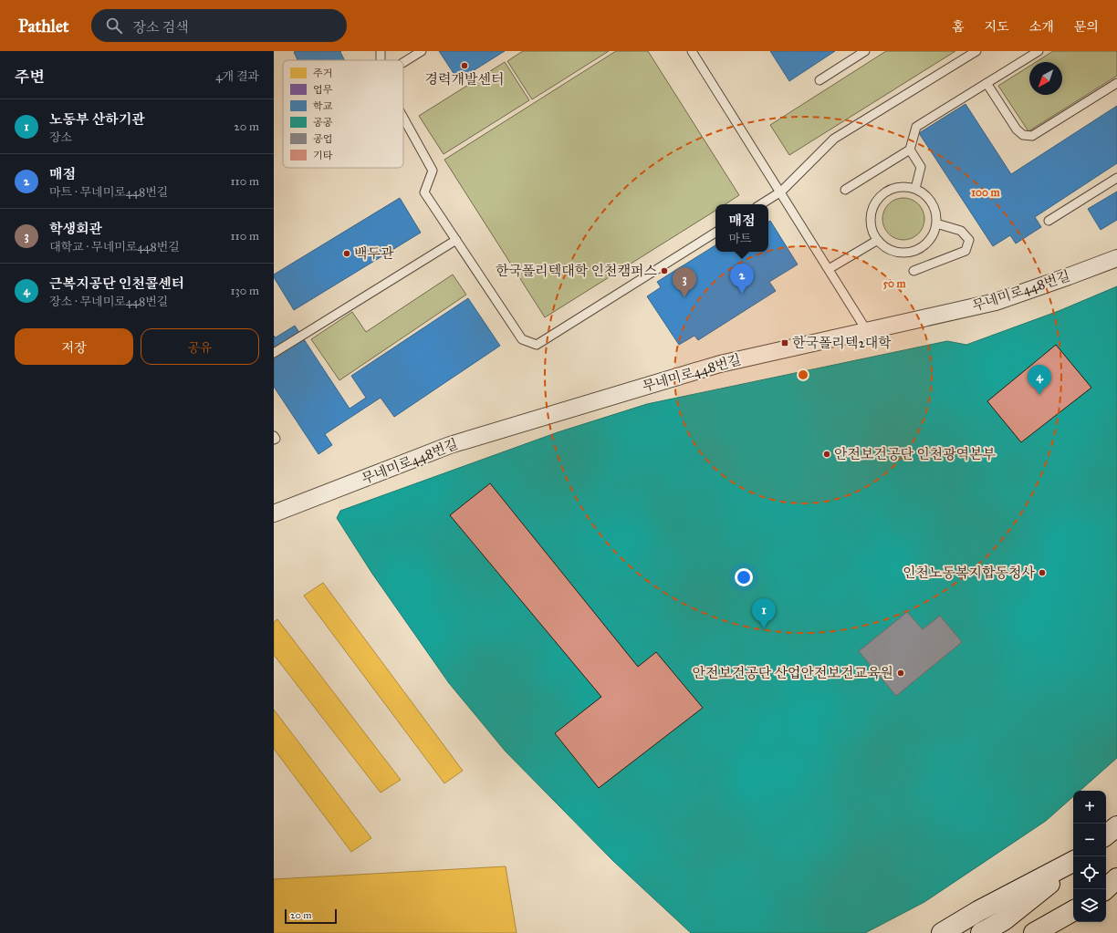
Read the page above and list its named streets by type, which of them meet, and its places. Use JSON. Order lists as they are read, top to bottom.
{
  "streets": {
    "street": ["무네미로448번길"]
  },
  "places": {
    "other": [
      "경력개발센터",
      "백두관",
      "한국폴리텍대학 인천캠퍼스",
      "안전보건공단 인천광역본부",
      "인천노동복지합동청사",
      "안전보건공단 산업안전보건교육원"
    ],
    "transit": ["한국폴리텍2대학"]
  },
  "legend": [
    "주거",
    "업무",
    "학교",
    "공공",
    "공업",
    "기타"
  ],
  "scale_bar": "20 m",
  "north": "bottom left",
  "page": {
    "header": "Pathlet",
    "search": "장소 검색",
    "nav": [
      "홈",
      "지도",
      "소개",
      "문의"
    ],
    "heading": ["주변", "4개 결과"],
    "list": [
      {
        "mark": "1",
        "name": "노동부 산하기관",
        "note": "장소",
        "value": "20 m"
      },
      {
        "mark": "2",
        "name": "매점",
        "note": "마트 · 무네미로448번길",
        "value": "110 m"
      },
      {
        "mark": "3",
        "name": "학생회관",
        "note": "대학교 · 무네미로448번길",
        "value": "110 m"
      },
      {
        "mark": "4",
        "name": "근복지공단 인천콜센터",
        "note": "장소 · 무네미로448번길",
        "value": "130 m"
      }
    ],
    "popup": ["매점", "마트"],
    "pins": [
      "2",
      "3",
      "4",
      "1"
    ],
    "buttons": ["저장", "공유"],
    "map_buttons": ["+", "−"],
    "scale": "20 m"
  },
  "rings": ["100 m", "50 m"]
}
